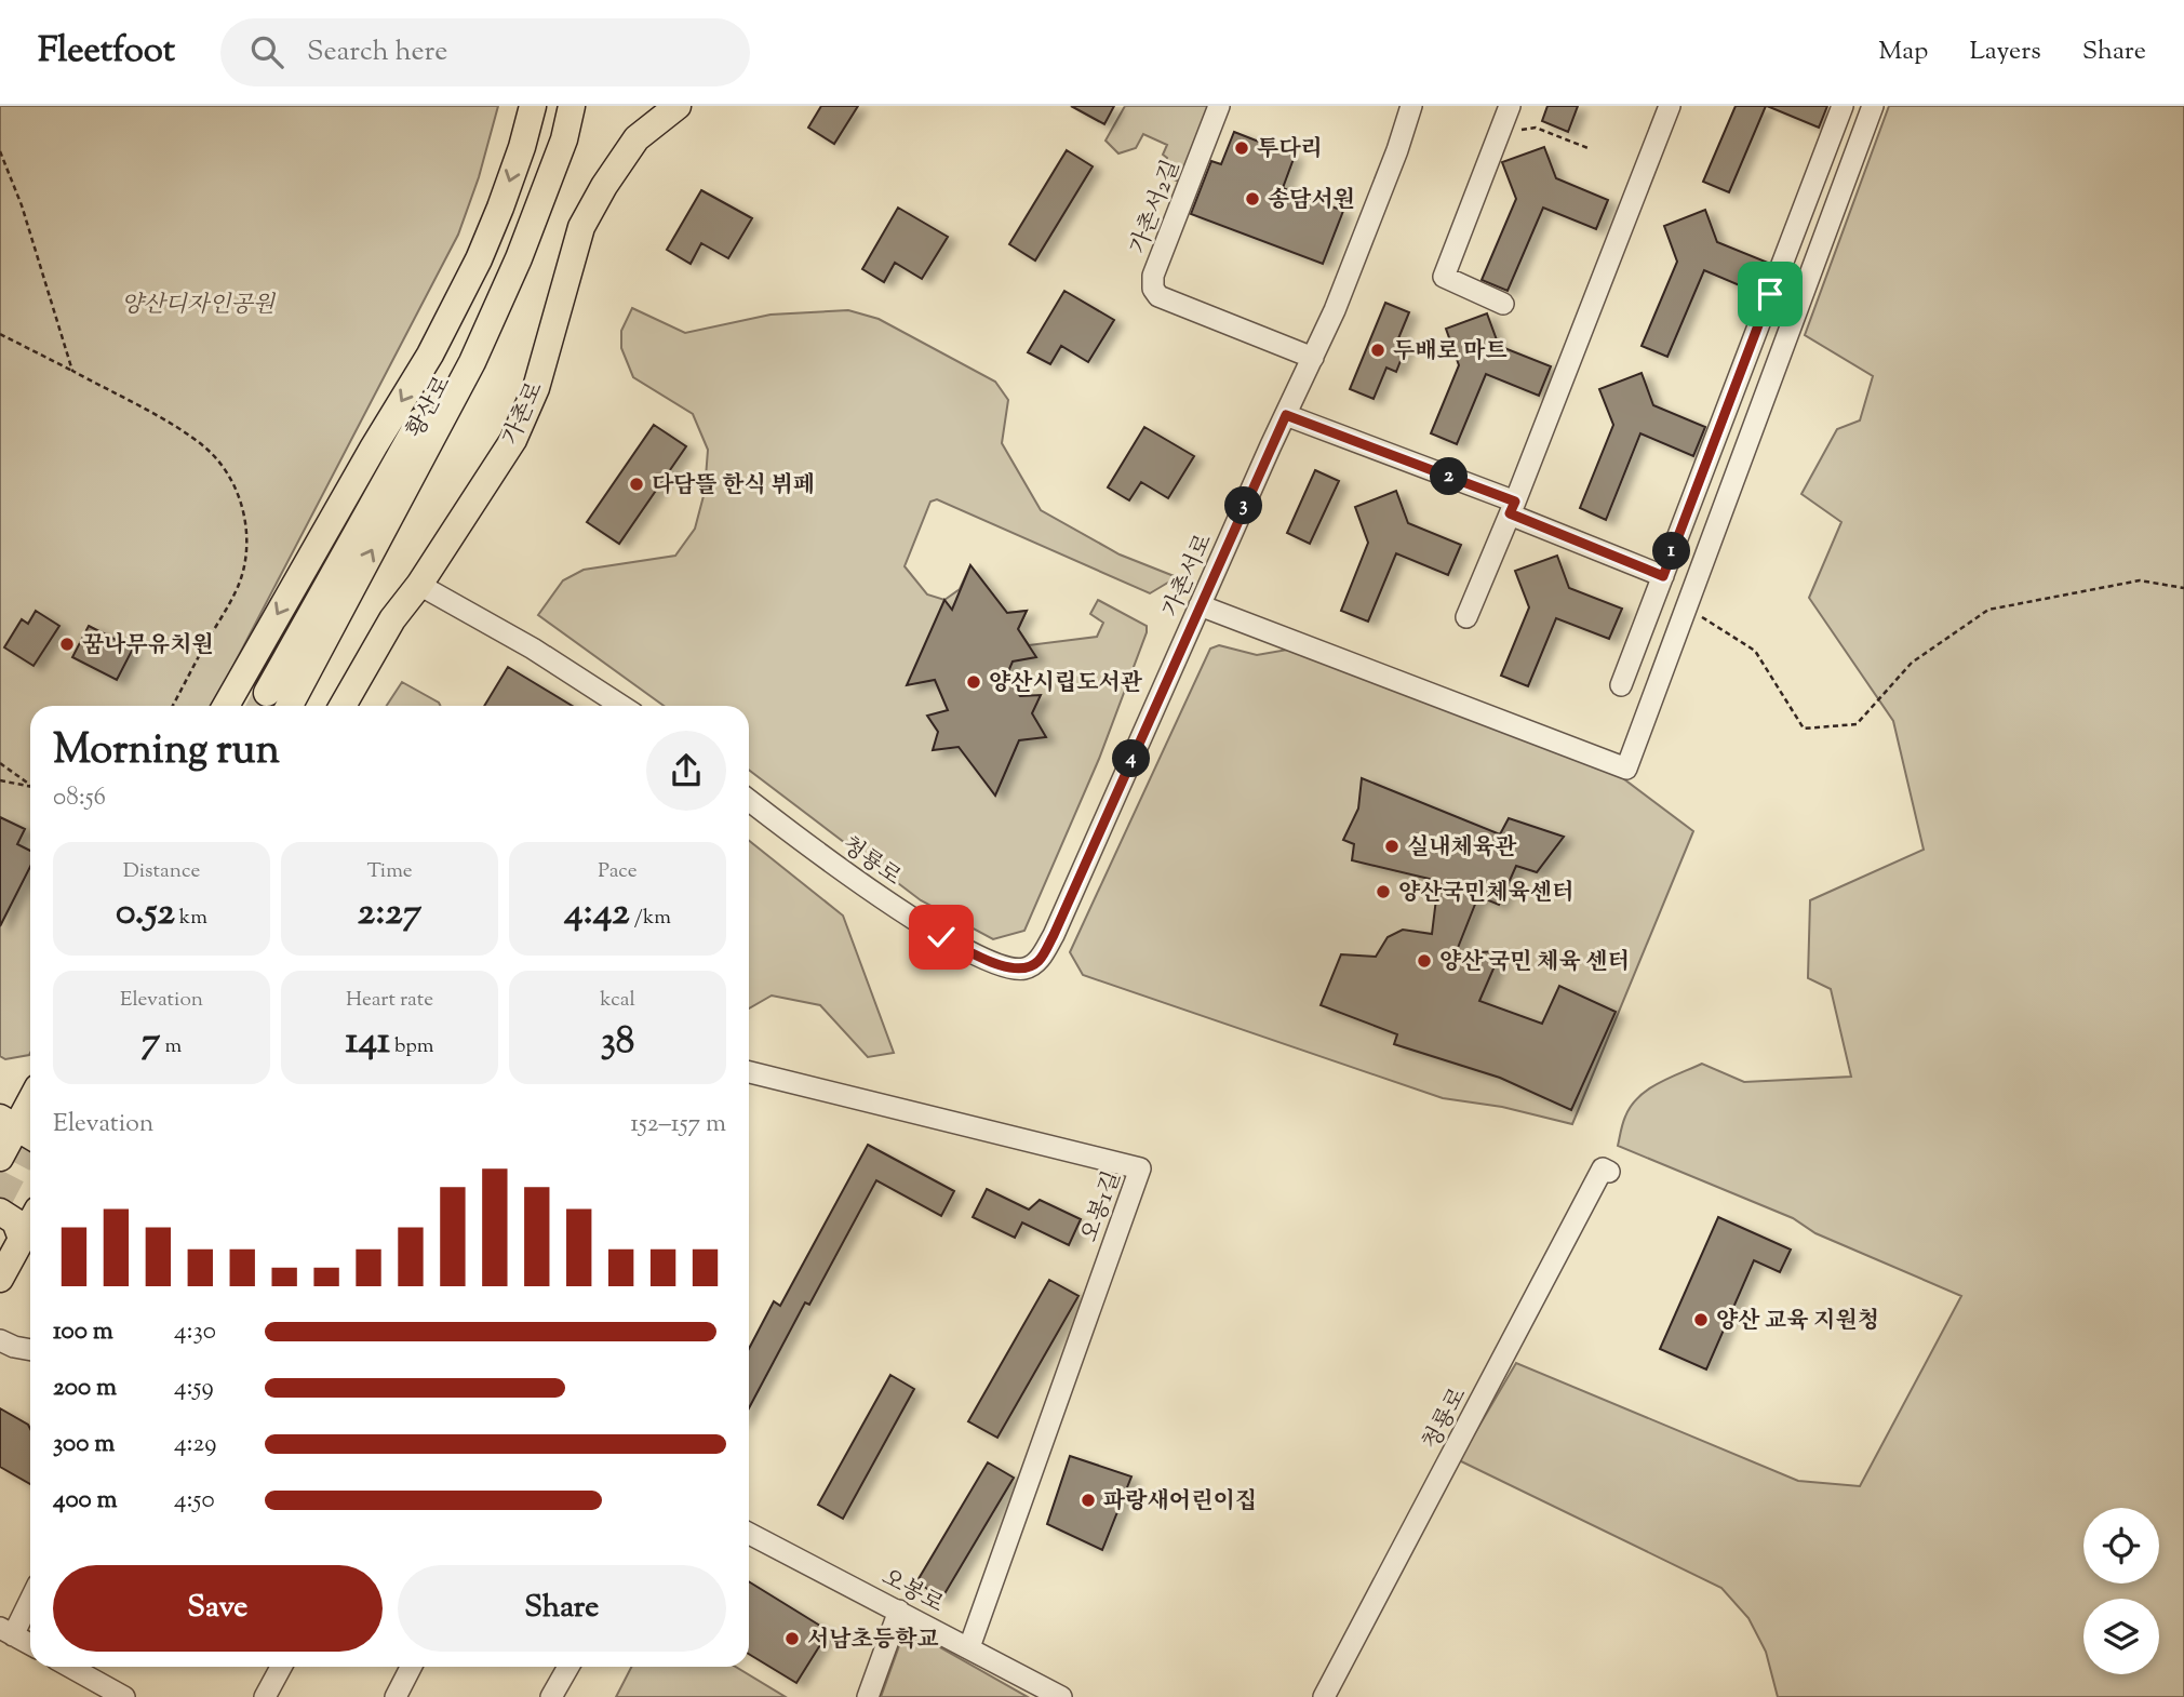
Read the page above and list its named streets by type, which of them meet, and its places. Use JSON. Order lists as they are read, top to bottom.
{
  "streets": {
    "main road": ["황산로", "가촌로"],
    "street": [
      "가촌서2길",
      "가촌서로",
      "청룡로",
      "오봉1길",
      "오봉로"
    ]
  },
  "crossings": [
    ["가촌서2길", "가촌서로"],
    ["가촌서로", "청룡로"],
    ["오봉1길", "오봉로"]
  ],
  "parks": ["양산디자인공원"],
  "places": [
    "투다리",
    "송담서원",
    "두배로 마트",
    "다담뜰 한식 뷔페",
    "꿈나무유치원",
    "양산시립도서관",
    "실내체육관",
    "양산국민체육센터",
    "양산 국민 체육 센터",
    "양산 교육 지원청",
    "파랑새어린이집",
    "서남초등학교"
  ],
  "page": {
    "header": "Fleetfoot",
    "search": "Search here",
    "nav": ["Map", "Layers", "Share"],
    "pins": [
      "2",
      "3",
      "1",
      "4"
    ],
    "heading": ["Morning run", "08:56"],
    "stats": [
      ["Distance", "0.52 km"],
      ["Time", "2:27"],
      ["Pace", "4:42 /km"],
      ["Elevation", "7 m"],
      ["Heart rate", "141 bpm"],
      ["kcal", "38"]
    ],
    "chart": ["Elevation", "152–157 m"],
    "list": [
      {
        "name": "100 m",
        "note": "4:30"
      },
      {
        "name": "200 m",
        "note": "4:59"
      },
      {
        "name": "300 m",
        "note": "4:29"
      },
      {
        "name": "400 m",
        "note": "4:50"
      }
    ],
    "buttons": ["Save", "Share"]
  }
}
